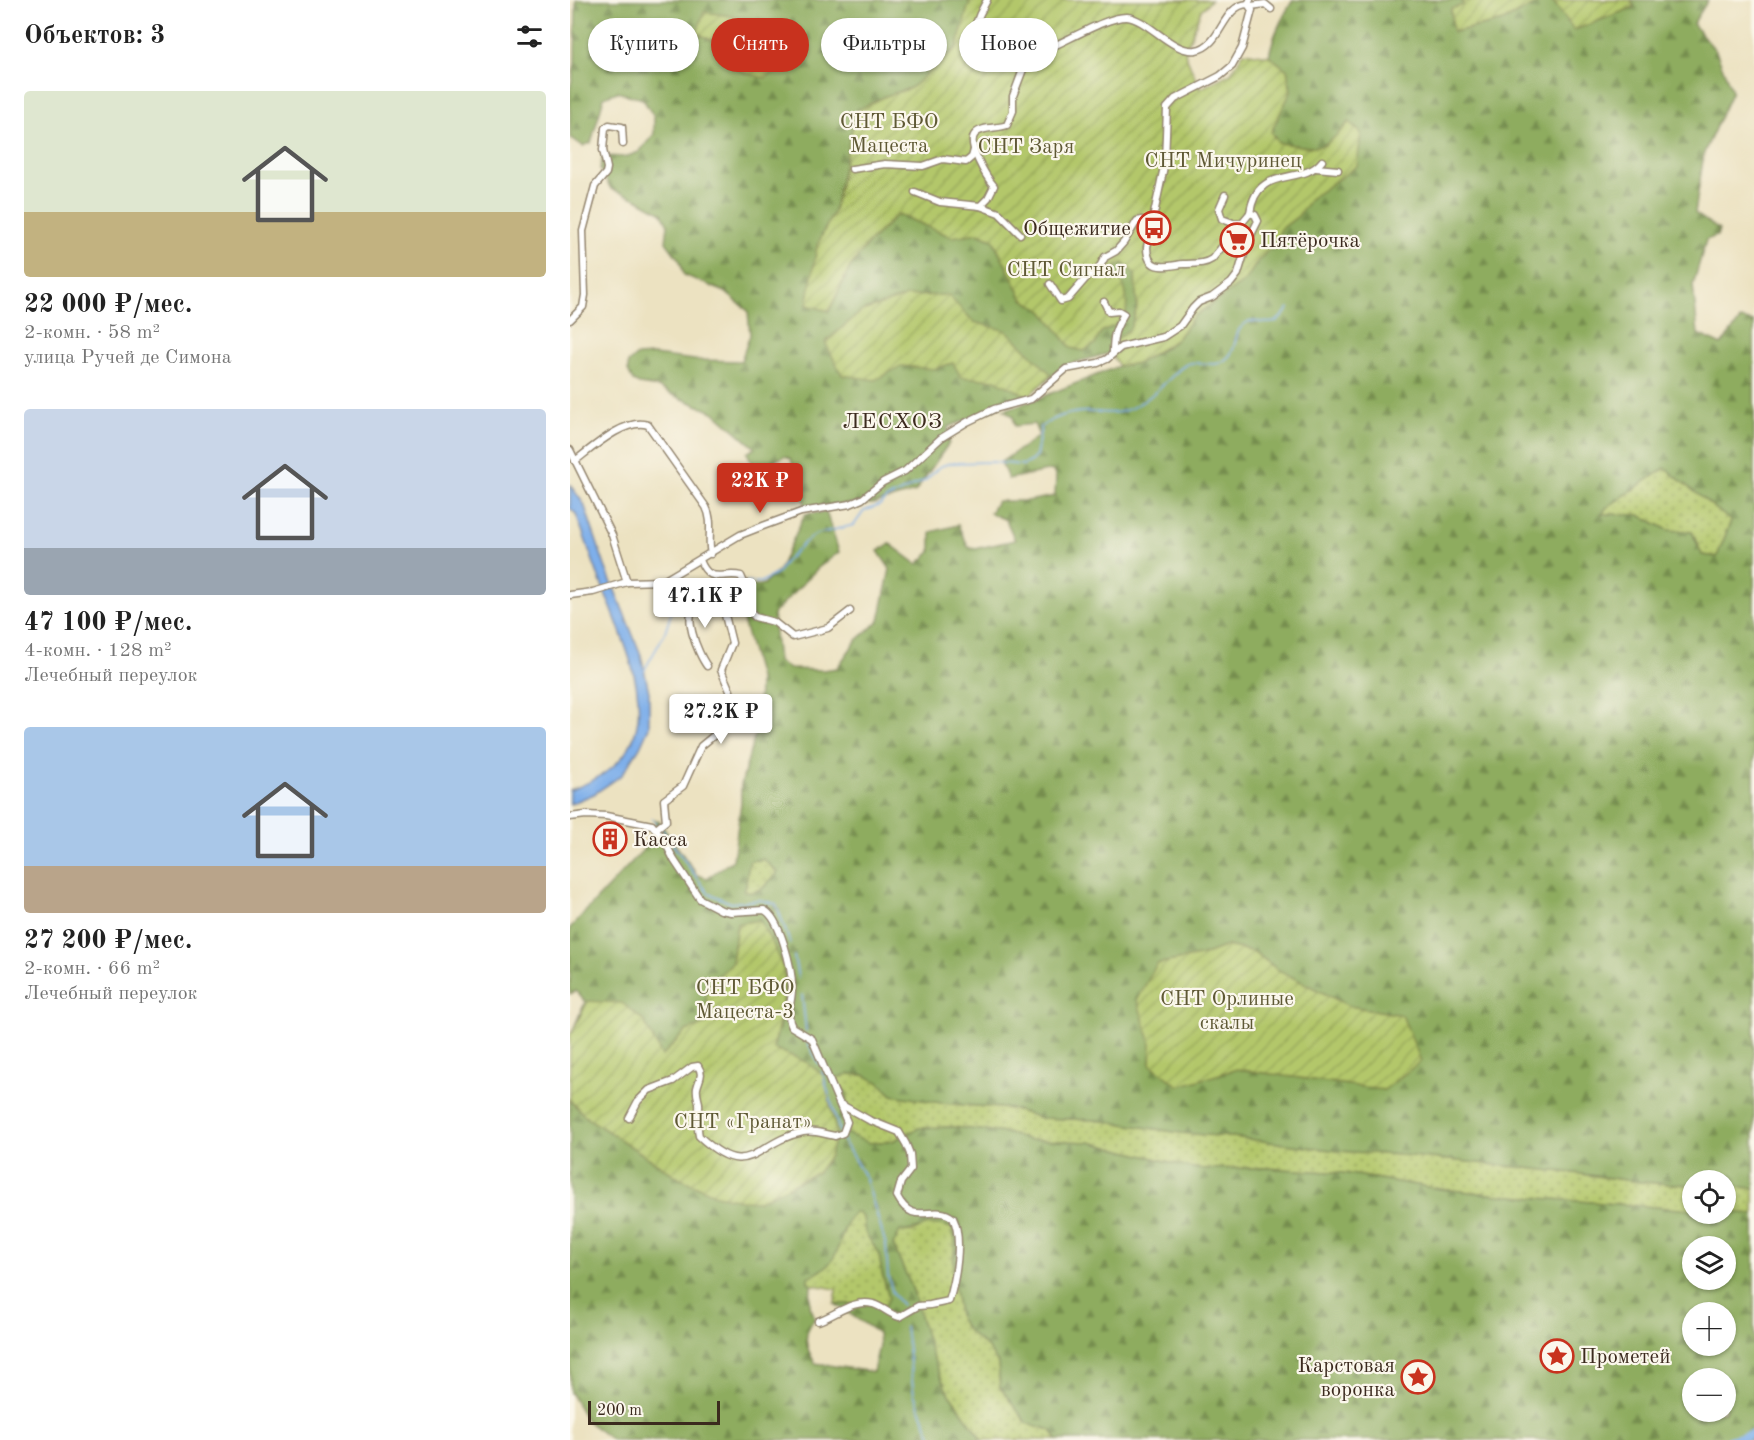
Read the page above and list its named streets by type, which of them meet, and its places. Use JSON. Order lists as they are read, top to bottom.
{
  "districts": ["ЛЕСХОЗ"],
  "parks": [
    "СНТ БФО Мацеста",
    "СНТ Заря",
    "СНТ Мичуринец",
    "СНТ Сигнал",
    "СНТ БФО Мацеста-3",
    "СНТ Орлиные скалы",
    "СНТ «Гранат»"
  ],
  "places": {
    "bus stop": ["Общежитие"],
    "supermarket": ["Пятёрочка"],
    "building": ["Касса"],
    "place": ["Прометей", "Карстовая воронка"]
  },
  "scale_bar": "200 m",
  "page": {
    "heading": "Объектов: 3",
    "chip": [
      "Купить",
      "Снять",
      "Фильтры",
      "Новое"
    ],
    "list": [
      {
        "name": "22 000 ₽/мес.",
        "note": "2-комн. · 58 m² · улица Ручей де Симона"
      },
      {
        "name": "47 100 ₽/мес.",
        "note": "4-комн. · 128 m² · Лечебный переулок"
      },
      {
        "name": "27 200 ₽/мес.",
        "note": "2-комн. · 66 m² · Лечебный переулок"
      }
    ],
    "price": ["22K ₽", "47.1K ₽", "27.2K ₽"],
    "map_buttons": ["+", "−"],
    "scale": "200 m"
  }
}
